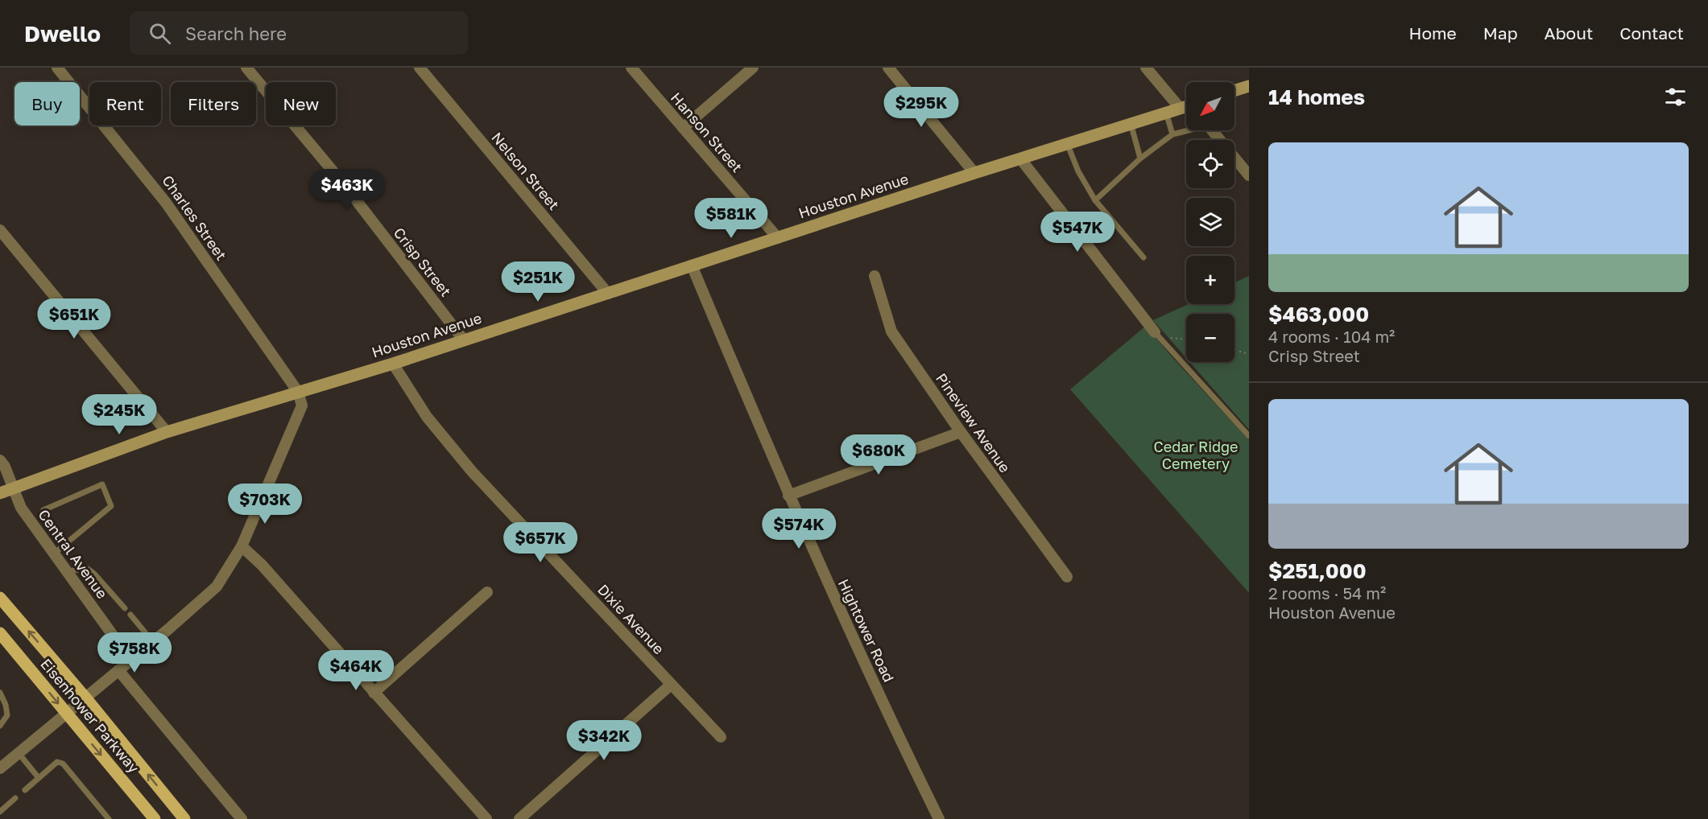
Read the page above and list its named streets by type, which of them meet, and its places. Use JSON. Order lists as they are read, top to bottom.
{
  "streets": {
    "main road": ["Eisenhower Parkway"],
    "street": [
      "Hanson Street",
      "Nelson Street",
      "Houston Avenue",
      "Charles Street",
      "Crisp Street",
      "Pineview Avenue",
      "Central Avenue",
      "Dixie Avenue",
      "Hightower Road"
    ]
  },
  "crossings": [
    ["Hanson Street", "Houston Avenue"],
    ["Nelson Street", "Houston Avenue"],
    ["Houston Avenue", "Charles Street"],
    ["Houston Avenue", "Crisp Street"],
    ["Houston Avenue", "Central Avenue"],
    ["Houston Avenue", "Dixie Avenue"],
    ["Houston Avenue", "Hightower Road"]
  ],
  "parks": ["Cedar Ridge Cemetery"],
  "north": "bottom left",
  "page": {
    "header": "Dwello",
    "search": "Search here",
    "nav": [
      "Home",
      "Map",
      "About",
      "Contact"
    ],
    "heading": "14 homes",
    "map_buttons": ["+", "−"],
    "chip": [
      "Buy",
      "Rent",
      "Filters",
      "New"
    ],
    "price": [
      "$295K",
      "$463K",
      "$581K",
      "$547K",
      "$251K",
      "$651K",
      "$245K",
      "$680K",
      "$703K",
      "$574K",
      "$657K",
      "$758K",
      "$464K",
      "$342K"
    ],
    "list": [
      {
        "name": "$463,000",
        "note": "4 rooms · 104 m² · Crisp Street"
      },
      {
        "name": "$251,000",
        "note": "2 rooms · 54 m² · Houston Avenue"
      }
    ]
  }
}
